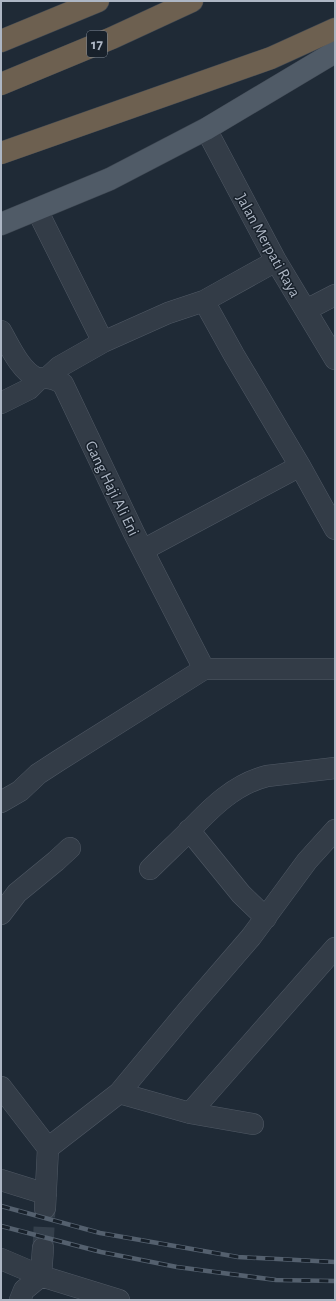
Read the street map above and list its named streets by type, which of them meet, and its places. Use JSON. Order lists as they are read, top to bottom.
{
  "streets": {
    "highway": ["17"],
    "street": ["Jalan Merpati Raya", "Gang Haji Ali Eni"]
  }
}
